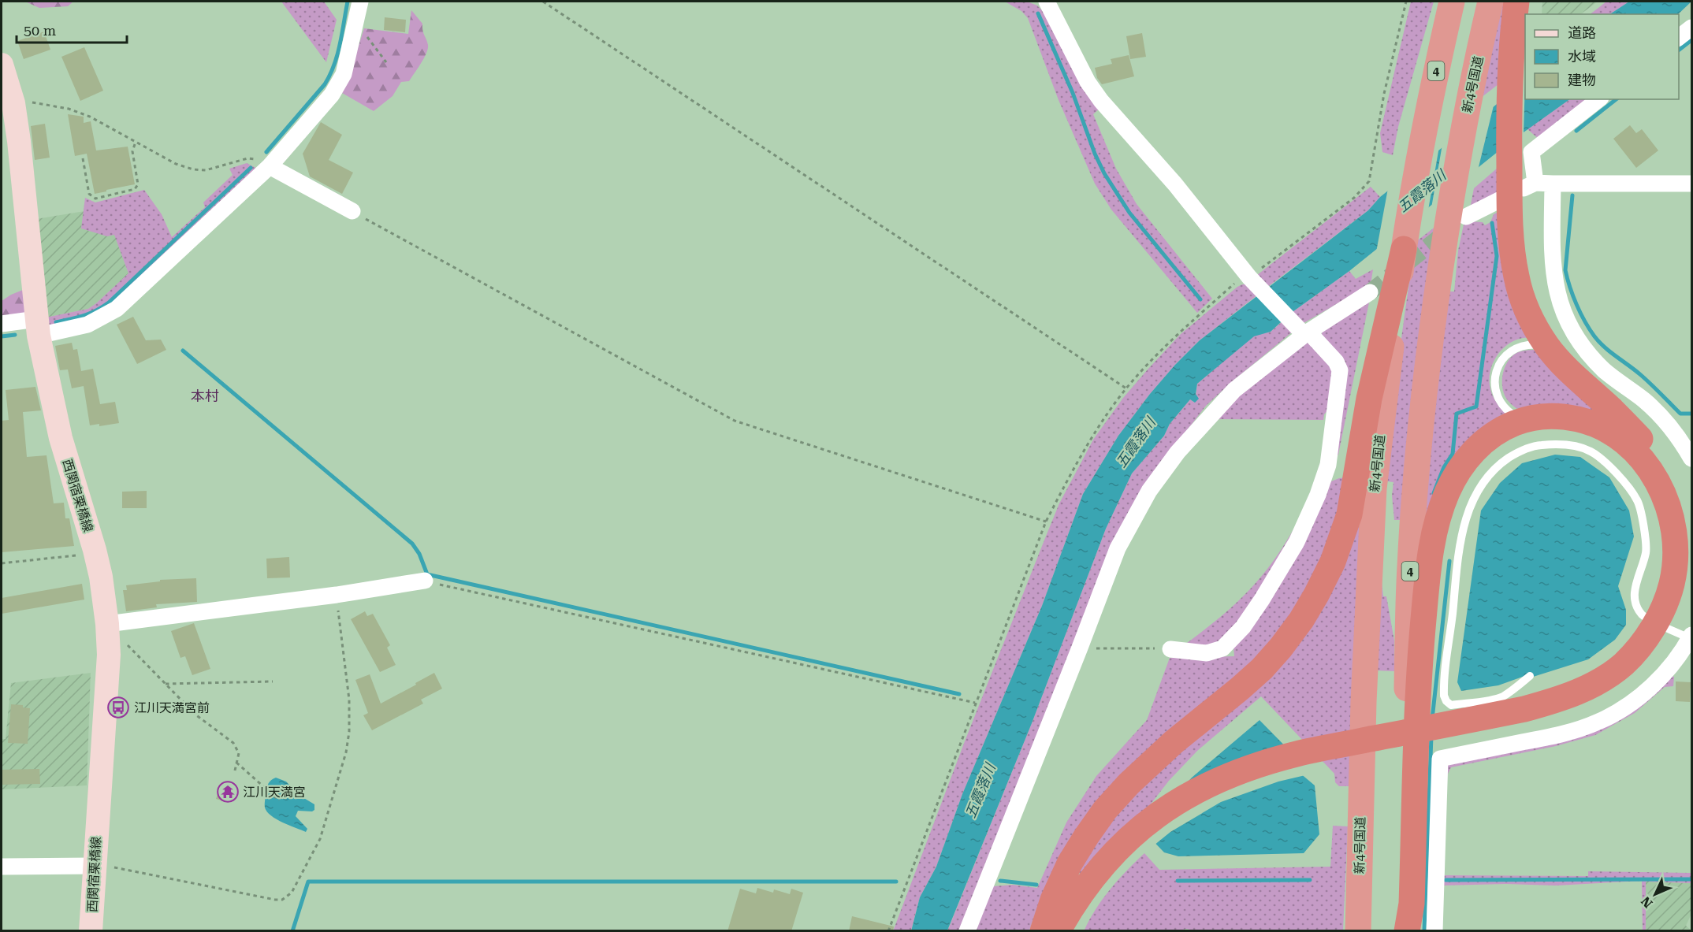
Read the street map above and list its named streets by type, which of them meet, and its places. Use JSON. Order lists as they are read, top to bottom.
{
  "streets": {
    "highway": ["4", "新4号国道"],
    "main road": ["西関宿栗橋線"]
  },
  "districts": ["本村"],
  "water": ["五霞落川"],
  "places": {
    "bus stop": ["江川天満宮前"],
    "temple": ["江川天満宮"]
  },
  "legend": ["道路", "水域", "建物"],
  "scale_bar": "50 m",
  "north": "bottom left"
}
